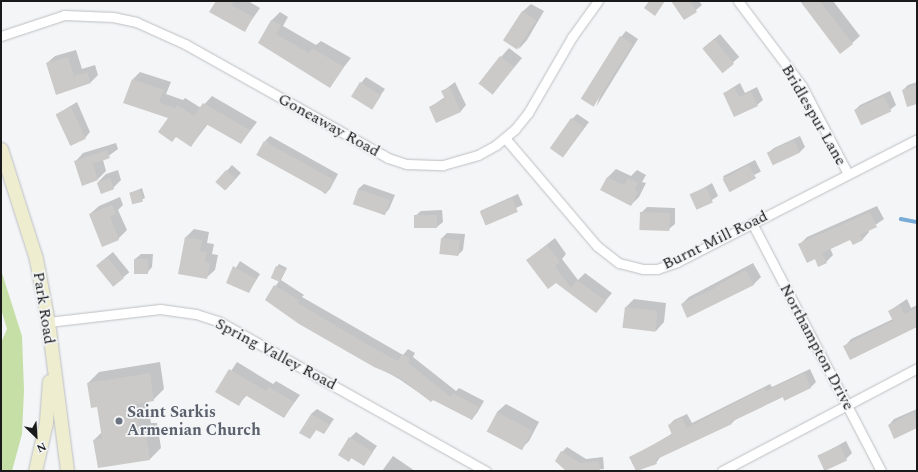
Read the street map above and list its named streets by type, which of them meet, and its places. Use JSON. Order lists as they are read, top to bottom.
{
  "streets": {
    "main road": ["Park Road"],
    "street": [
      "Bridlespur Lane",
      "Goneaway Road",
      "Burnt Mill Road",
      "Northampton Drive",
      "Spring Valley Road"
    ]
  },
  "crossings": [
    ["Bridlespur Lane", "Burnt Mill Road"],
    ["Goneaway Road", "Burnt Mill Road"],
    ["Burnt Mill Road", "Northampton Drive"],
    ["Park Road", "Spring Valley Road"]
  ],
  "places": ["Saint Sarkis Armenian Church"],
  "north": "bottom right"
}
